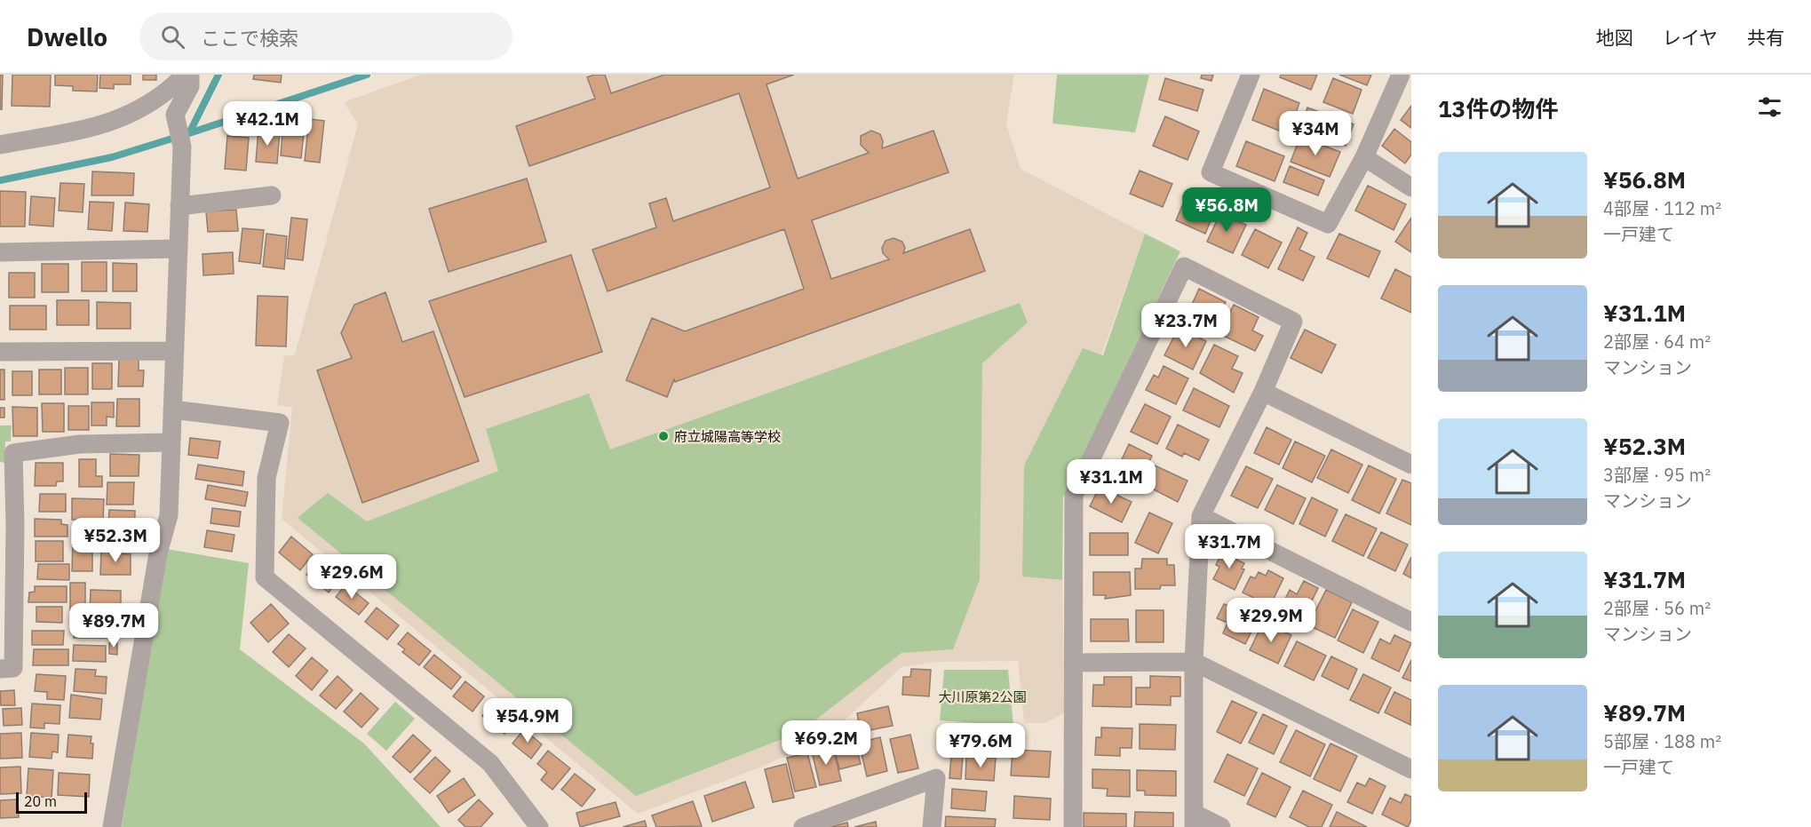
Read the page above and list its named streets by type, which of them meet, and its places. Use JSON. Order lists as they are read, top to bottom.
{
  "parks": ["大川原第2公園"],
  "places": ["府立城陽高等学校"],
  "scale_bar": "20 m",
  "page": {
    "header": "Dwello",
    "search": "ここで検索",
    "nav": ["地図", "レイヤ", "共有"],
    "heading": "13件の物件",
    "price": [
      "¥42.1M",
      "¥34M",
      "¥56.8M",
      "¥23.7M",
      "¥31.1M",
      "¥52.3M",
      "¥31.7M",
      "¥29.6M",
      "¥29.9M",
      "¥89.7M",
      "¥54.9M",
      "¥69.2M",
      "¥79.6M"
    ],
    "list": [
      {
        "name": "¥56.8M",
        "note": "4部屋 · 112 m² · 一戸建て"
      },
      {
        "name": "¥31.1M",
        "note": "2部屋 · 64 m² · マンション"
      },
      {
        "name": "¥52.3M",
        "note": "3部屋 · 95 m² · マンション"
      },
      {
        "name": "¥31.7M",
        "note": "2部屋 · 56 m² · マンション"
      },
      {
        "name": "¥89.7M",
        "note": "5部屋 · 188 m² · 一戸建て"
      }
    ],
    "scale": "20 m"
  }
}
